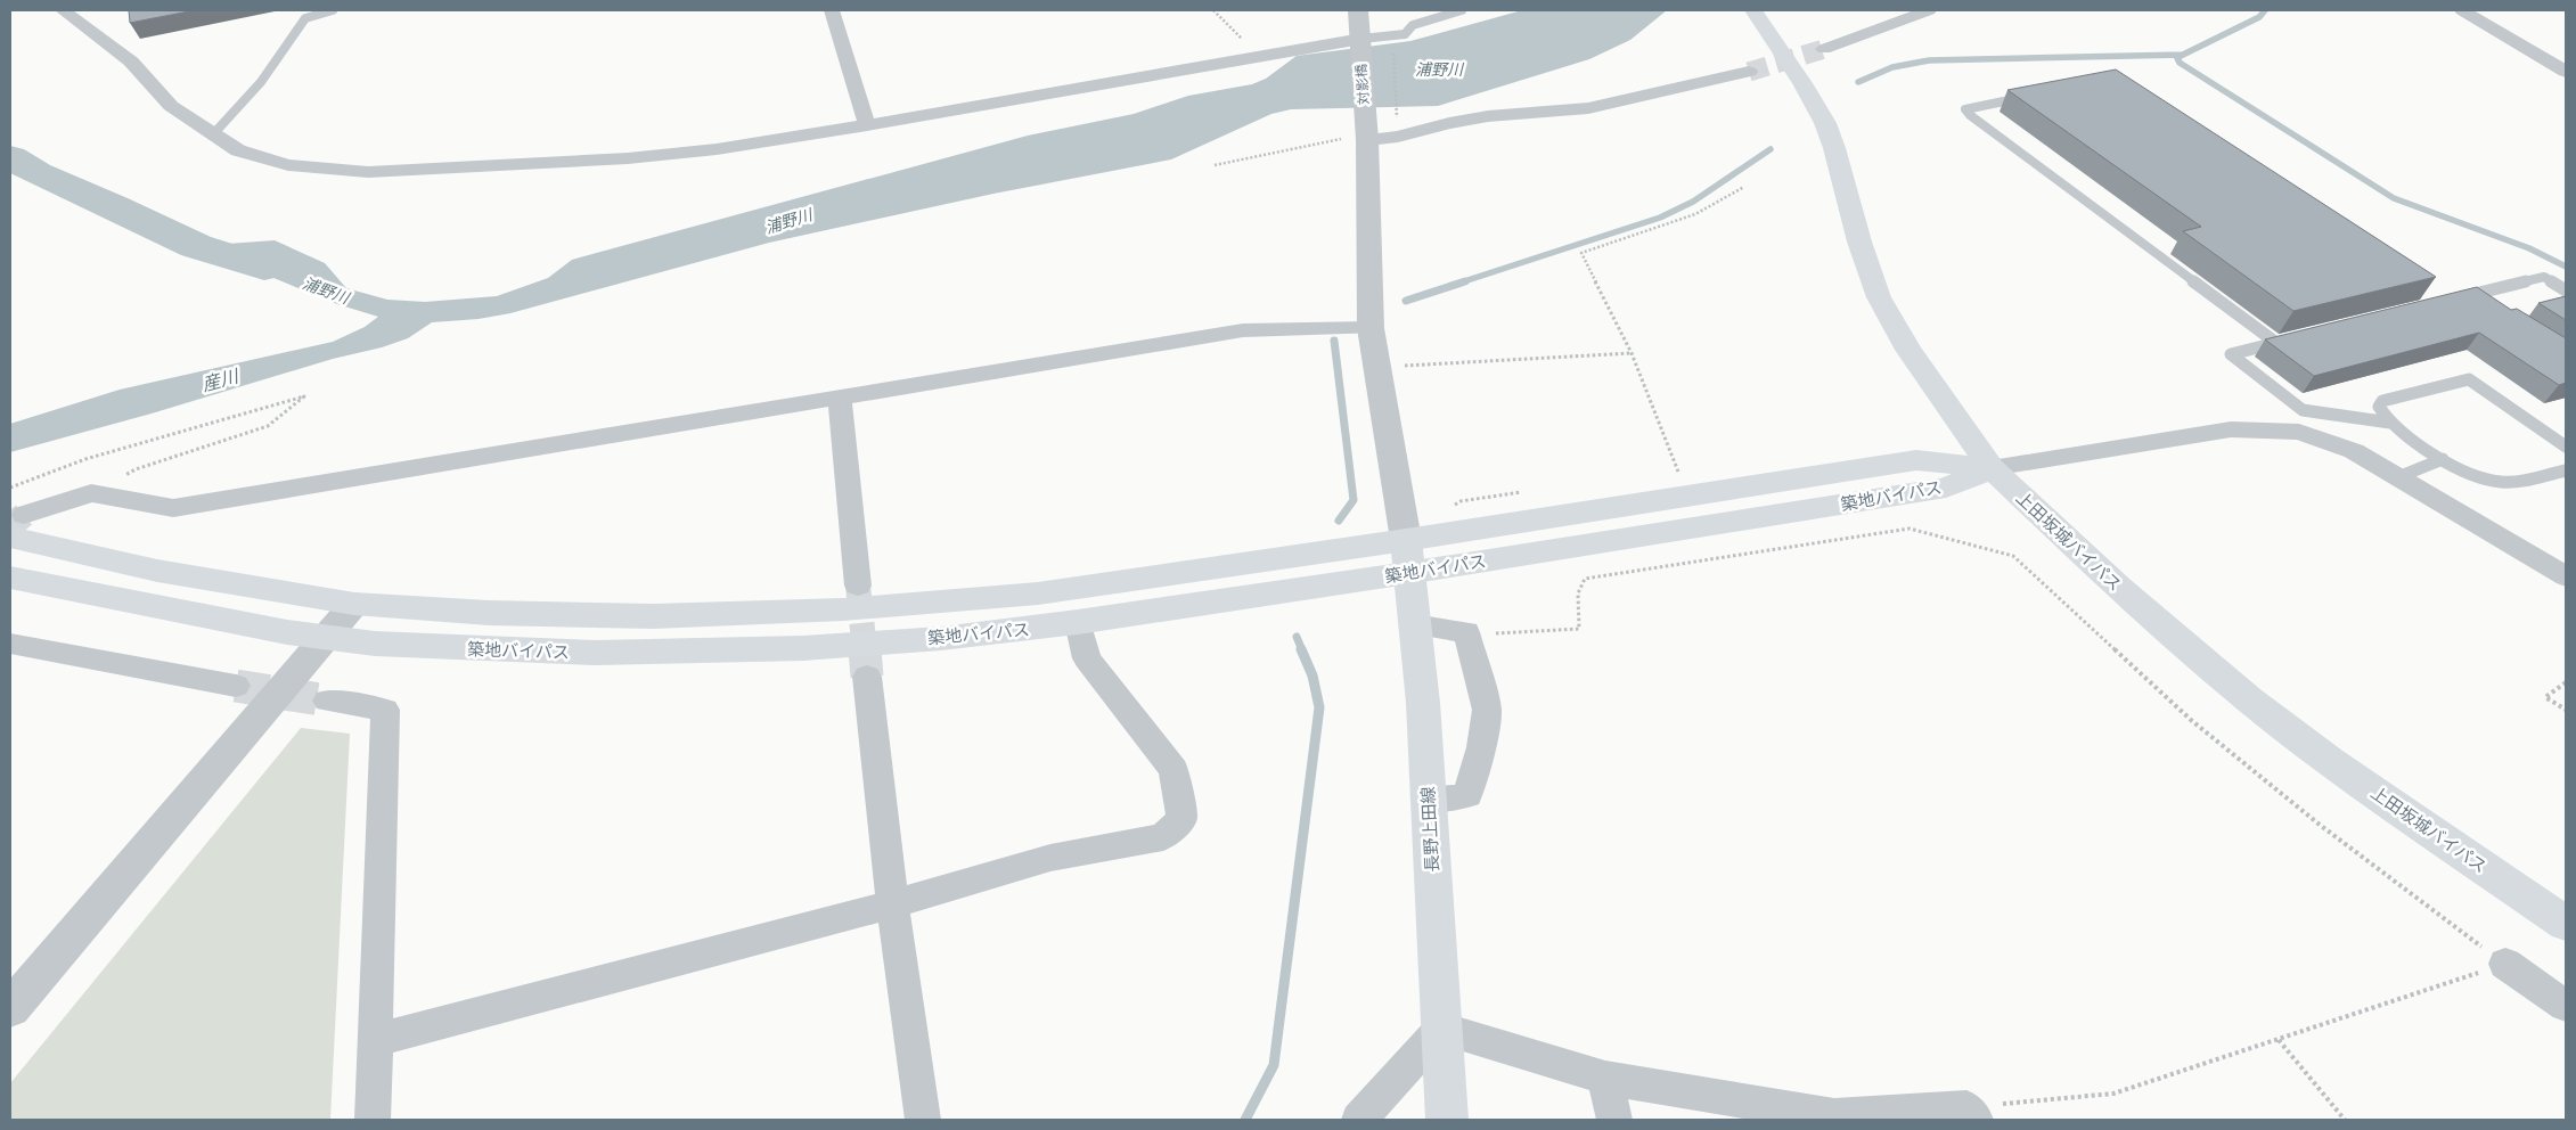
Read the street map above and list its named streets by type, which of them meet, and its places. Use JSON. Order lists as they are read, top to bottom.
{
  "streets": {
    "main road": ["築地バイパス", "上田坂城バイパス", "長野上田線"],
    "street": ["対影橋"]
  },
  "crossings": [
    ["対影橋", "築地バイパス"],
    ["対影橋", "長野上田線"],
    ["築地バイパス", "上田坂城バイパス"],
    ["築地バイパス", "長野上田線"]
  ],
  "water": ["浦野川", "産川"]
}
